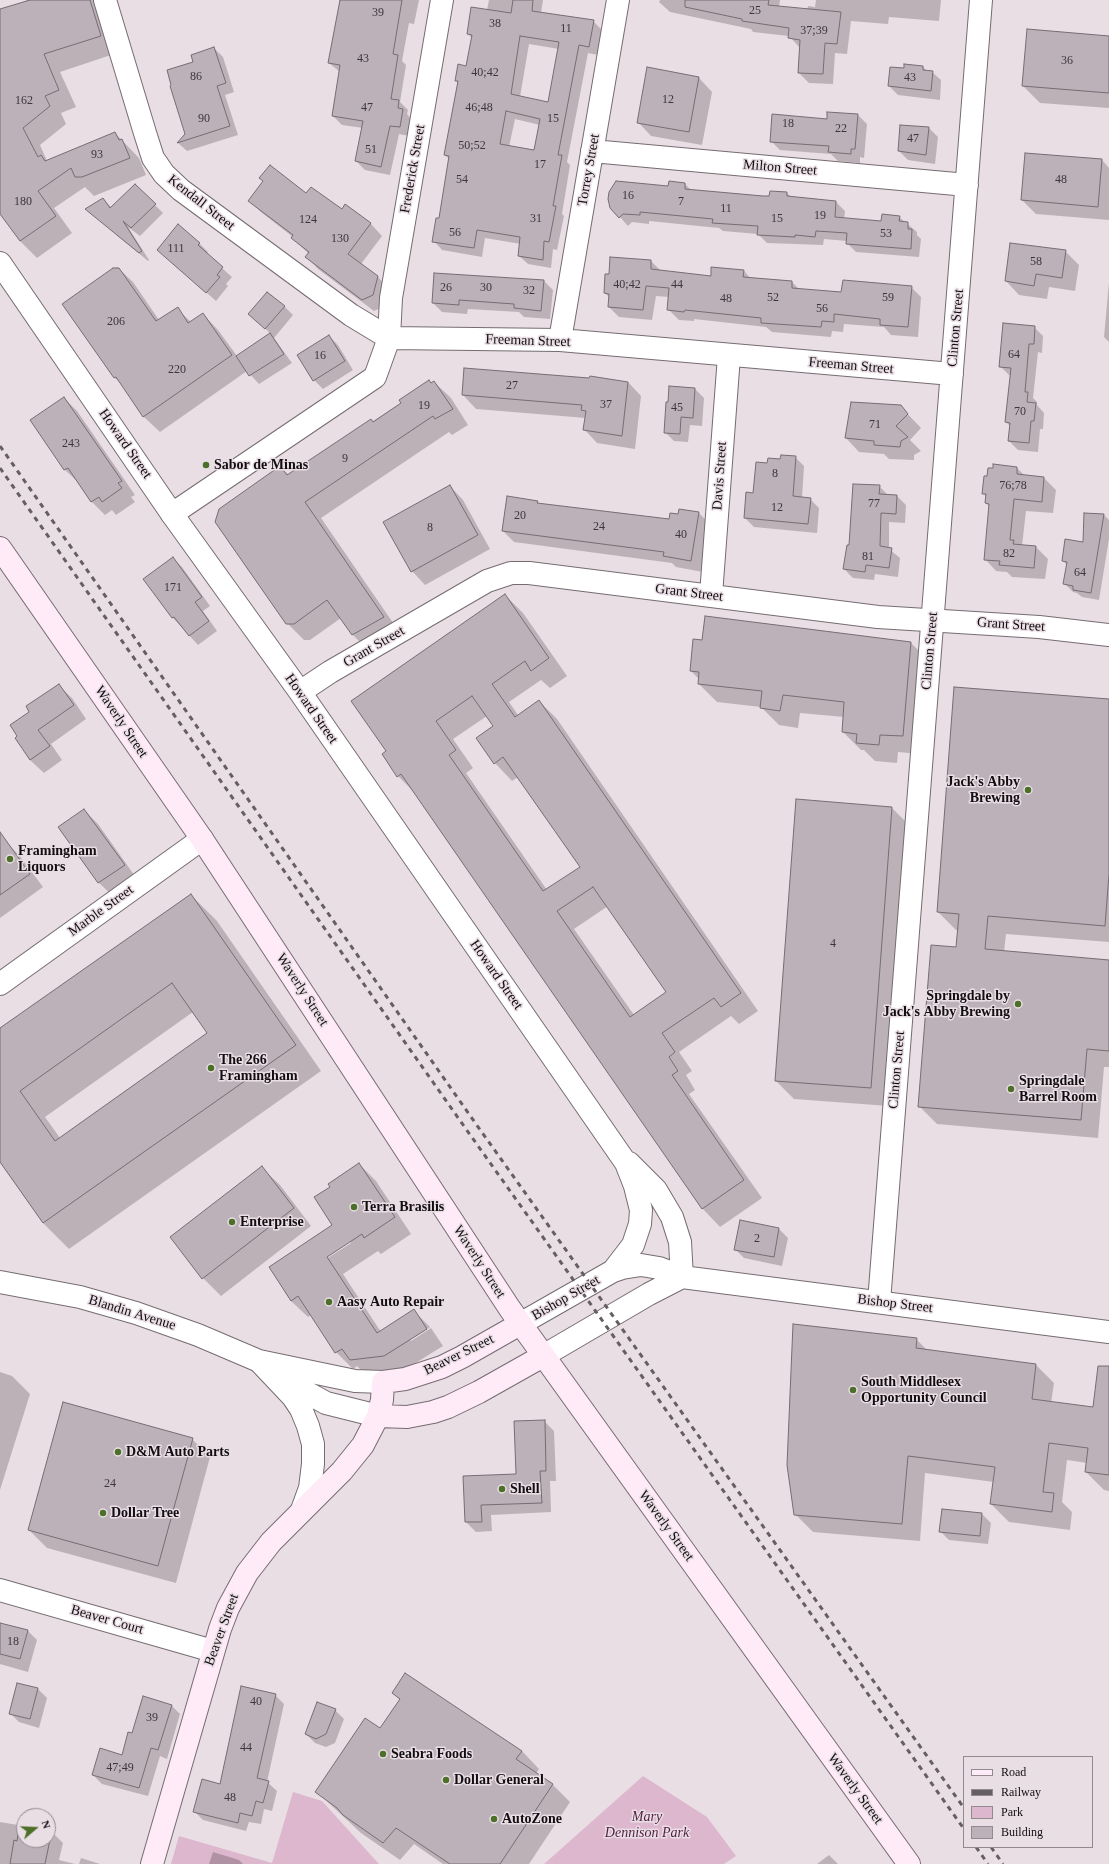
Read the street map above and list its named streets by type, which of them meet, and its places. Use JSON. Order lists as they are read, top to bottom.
{
  "streets": {
    "main road": ["Waverly Street", "Beaver Street"],
    "street": [
      "Milton Street",
      "Frederick Street",
      "Torrey Street",
      "Kendall Street",
      "Clinton Street",
      "Freeman Street",
      "Howard Street",
      "Davis Street",
      "Grant Street",
      "Marble Street",
      "Bishop Street",
      "Blandin Avenue",
      "Beaver Court"
    ]
  },
  "crossings": [
    ["Milton Street", "Torrey Street"],
    ["Milton Street", "Clinton Street"],
    ["Frederick Street", "Kendall Street"],
    ["Frederick Street", "Freeman Street"],
    ["Torrey Street", "Freeman Street"],
    ["Kendall Street", "Freeman Street"],
    ["Clinton Street", "Freeman Street"],
    ["Clinton Street", "Grant Street"],
    ["Clinton Street", "Bishop Street"],
    ["Freeman Street", "Davis Street"],
    ["Howard Street", "Grant Street"],
    ["Howard Street", "Bishop Street"],
    ["Davis Street", "Grant Street"],
    ["Waverly Street", "Marble Street"],
    ["Waverly Street", "Bishop Street"],
    ["Waverly Street", "Beaver Street"],
    ["Bishop Street", "Beaver Street"],
    ["Blandin Avenue", "Beaver Street"],
    ["Beaver Street", "Beaver Court"]
  ],
  "parks": ["Mary Dennison Park"],
  "places": [
    "Sabor de Minas",
    "Jack's Abby Brewing",
    "Framingham Liquors",
    "Springdale by Jack's Abby Brewing",
    "The 266 Framingham",
    "Springdale Barrel Room",
    "Terra Brasilis",
    "Enterprise",
    "Aasy Auto Repair",
    "South Middlesex Opportunity Council",
    "D&M Auto Parts",
    "Shell",
    "Dollar Tree",
    "Seabra Foods",
    "Dollar General",
    "AutoZone"
  ],
  "house_numbers": [
    "25",
    "39",
    "38",
    "11",
    "37;39",
    "43",
    "36",
    "40;42",
    "86",
    "43",
    "12",
    "162",
    "47",
    "46;48",
    "90",
    "15",
    "18",
    "22",
    "47",
    "50;52",
    "51",
    "93",
    "17",
    "54",
    "48",
    "16",
    "180",
    "7",
    "11",
    "19",
    "31",
    "15",
    "124",
    "56",
    "53",
    "130",
    "111",
    "58",
    "40;42",
    "44",
    "26",
    "30",
    "32",
    "52",
    "59",
    "48",
    "56",
    "206",
    "64",
    "16",
    "220",
    "27",
    "37",
    "19",
    "45",
    "70",
    "71",
    "243",
    "9",
    "8",
    "76;78",
    "77",
    "12",
    "20",
    "24",
    "8",
    "40",
    "82",
    "81",
    "64",
    "171",
    "4",
    "2",
    "24",
    "18",
    "40",
    "39",
    "44",
    "47;49",
    "48"
  ],
  "legend": [
    "Road",
    "Railway",
    "Park",
    "Building"
  ],
  "north": "right"
}
